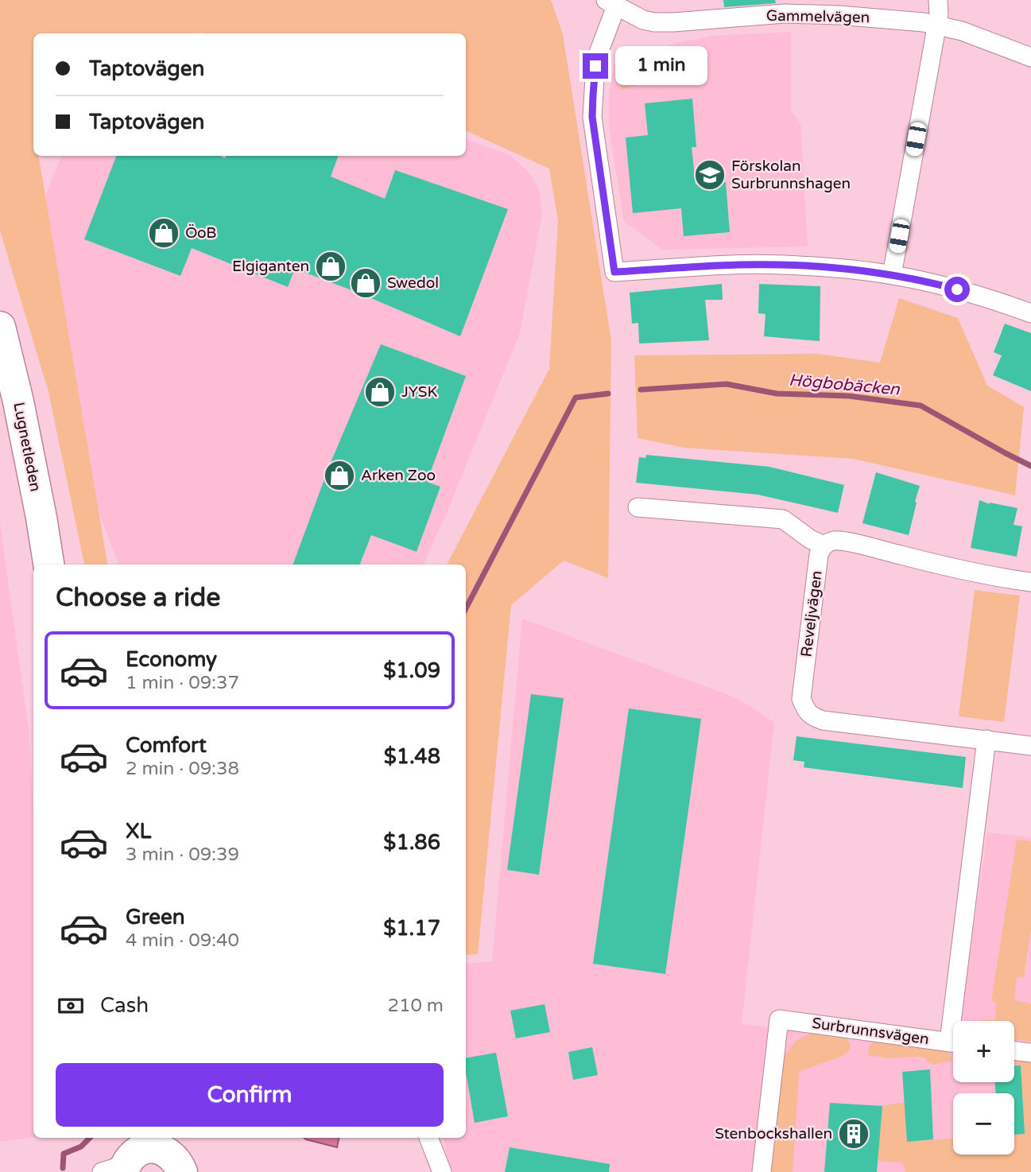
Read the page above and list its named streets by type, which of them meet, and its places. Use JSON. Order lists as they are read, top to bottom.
{
  "streets": {
    "highway": ["Lugnetleden"],
    "street": ["Gammelvägen", "Reveljvägen", "Surbrunnsvägen"]
  },
  "water": ["Högbobäcken"],
  "places": {
    "school or university": ["Förskolan Surbrunnshagen"],
    "shop": [
      "ÖoB",
      "Elgiganten",
      "Swedol",
      "JYSK",
      "Arken Zoo"
    ],
    "building": ["Stenbockshallen"]
  },
  "page": {
    "banner": ["Taptovägen", "Taptovägen"],
    "bubble": "1 min",
    "heading": "Choose a ride",
    "list": [
      {
        "name": "Economy",
        "note": "1 min · 09:37",
        "value": "$1.09"
      },
      {
        "name": "Comfort",
        "note": "2 min · 09:38",
        "value": "$1.48"
      },
      {
        "name": "XL",
        "note": "3 min · 09:39",
        "value": "$1.86"
      },
      {
        "name": "Green",
        "note": "4 min · 09:40",
        "value": "$1.17"
      }
    ],
    "pay": ["Cash", "210 m"],
    "map_buttons": ["+", "−"],
    "buttons": "Confirm"
  }
}
